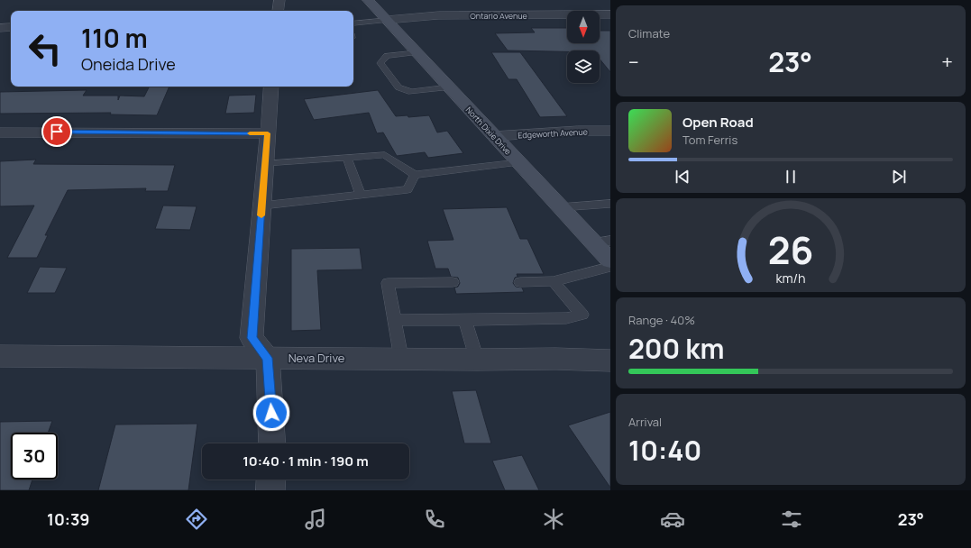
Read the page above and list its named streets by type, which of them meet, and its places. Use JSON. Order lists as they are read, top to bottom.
{
  "streets": {
    "main road": ["North Dixie Drive"],
    "street": ["Ontario Avenue", "Edgeworth Avenue", "Neva Drive"]
  },
  "crossings": [
    ["Ontario Avenue", "North Dixie Drive"],
    ["North Dixie Drive", "Edgeworth Avenue"]
  ],
  "north": "bottom",
  "page": {
    "tile": [
      "Climate",
      ["Range · 40%", "200 km"],
      ["Arrival", "10:40"]
    ],
    "turn": ["110 m", "Oneida Drive"],
    "heat": ["−", "23°", "+"],
    "song": ["Open Road", "Tom Ferris"],
    "limit": "30",
    "trip": "10:40 · 1 min · 190 m",
    "tabs": ["10:39", "23°"],
    "gauge": ["26", "km/h"]
  }
}
